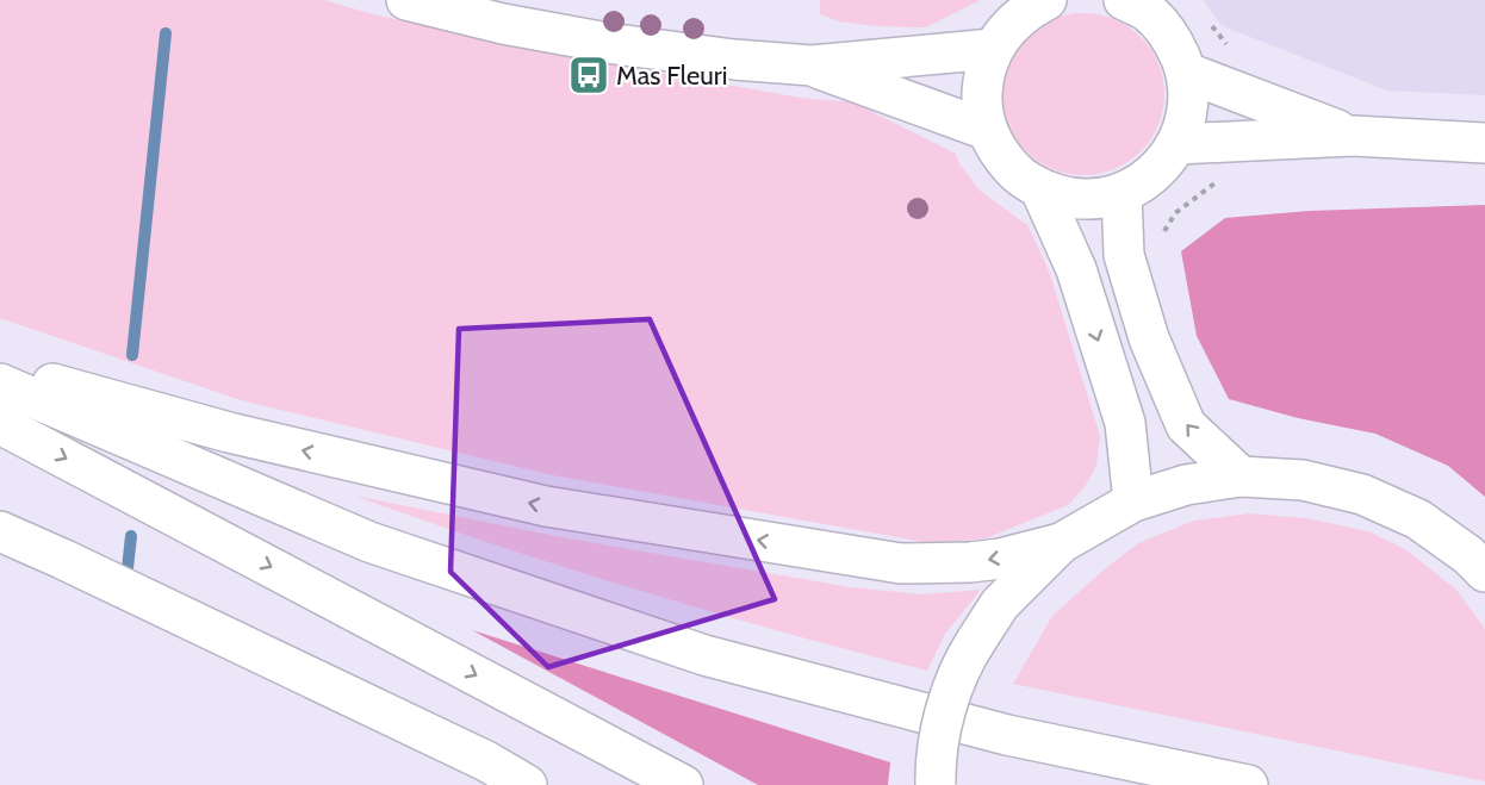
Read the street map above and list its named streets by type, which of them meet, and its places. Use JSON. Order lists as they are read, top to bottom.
{
  "places": {
    "bus stop": ["Mas Fleuri"]
  }
}
